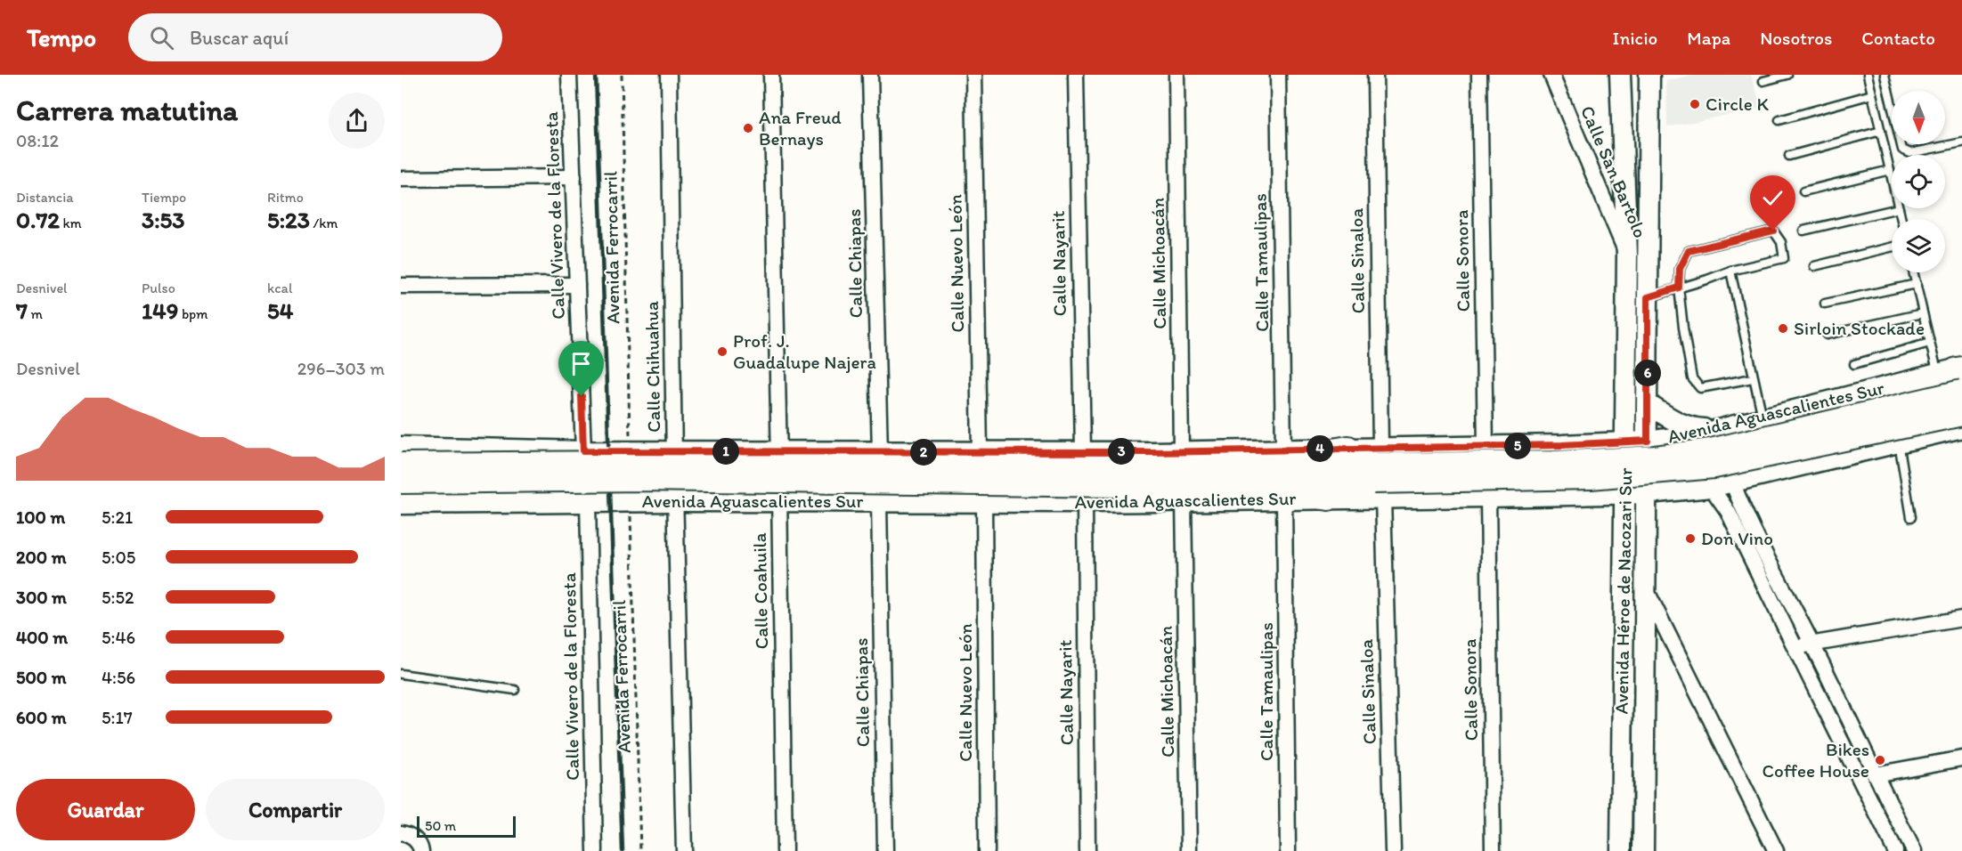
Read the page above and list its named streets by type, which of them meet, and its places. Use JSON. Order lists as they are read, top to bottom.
{
  "streets": {
    "main road": ["Avenida Aguascalientes Sur"],
    "street": [
      "Calle San Bartolo",
      "Calle Vivero de la Floresta",
      "Calle Sinaloa",
      "Calle Sonora",
      "Calle Tamaulipas",
      "Calle Chiapas",
      "Calle Nuevo León",
      "Calle Nayarit",
      "Calle Michoacán",
      "Calle Chihuahua",
      "Calle Coahuila",
      "Avenida Héroe de Nacozari Sur"
    ],
    "path": ["Avenida Ferrocarril"]
  },
  "crossings": [
    ["Calle San Bartolo", "Avenida Héroe de Nacozari Sur"],
    ["Calle Vivero de la Floresta", "Avenida Aguascalientes Sur"],
    ["Avenida Ferrocarril", "Avenida Aguascalientes Sur"],
    ["Calle Sinaloa", "Avenida Aguascalientes Sur"],
    ["Calle Sonora", "Avenida Aguascalientes Sur"],
    ["Calle Tamaulipas", "Avenida Aguascalientes Sur"],
    ["Calle Chiapas", "Avenida Aguascalientes Sur"],
    ["Calle Nuevo León", "Avenida Aguascalientes Sur"],
    ["Calle Nayarit", "Avenida Aguascalientes Sur"],
    ["Calle Michoacán", "Avenida Aguascalientes Sur"],
    ["Calle Chihuahua", "Avenida Aguascalientes Sur"],
    ["Avenida Aguascalientes Sur", "Calle Coahuila"],
    ["Avenida Aguascalientes Sur", "Avenida Héroe de Nacozari Sur"]
  ],
  "places": [
    "Circle K",
    "Ana Freud Bernays",
    "Sirloin Stockade",
    "Prof. J. Guadalupe Najera",
    "Don Vino",
    "Bikes Coffee House"
  ],
  "scale_bar": "50 m",
  "north": "bottom",
  "page": {
    "header": "Tempo",
    "search": "Buscar aquí",
    "nav": [
      "Inicio",
      "Mapa",
      "Nosotros",
      "Contacto"
    ],
    "heading": ["Carrera matutina", "08:12"],
    "stats": [
      ["Distancia", "0.72 km"],
      ["Tiempo", "3:53"],
      ["Ritmo", "5:23 /km"],
      ["Desnivel", "7 m"],
      ["Pulso", "149 bpm"],
      ["kcal", "54"]
    ],
    "chart": ["Desnivel", "296–303 m"],
    "pins": [
      "6",
      "5",
      "4",
      "1",
      "3",
      "2"
    ],
    "list": [
      {
        "name": "100 m",
        "note": "5:21"
      },
      {
        "name": "200 m",
        "note": "5:05"
      },
      {
        "name": "300 m",
        "note": "5:52"
      },
      {
        "name": "400 m",
        "note": "5:46"
      },
      {
        "name": "500 m",
        "note": "4:56"
      },
      {
        "name": "600 m",
        "note": "5:17"
      }
    ],
    "buttons": ["Guardar", "Compartir"],
    "scale": "50 m"
  }
}
